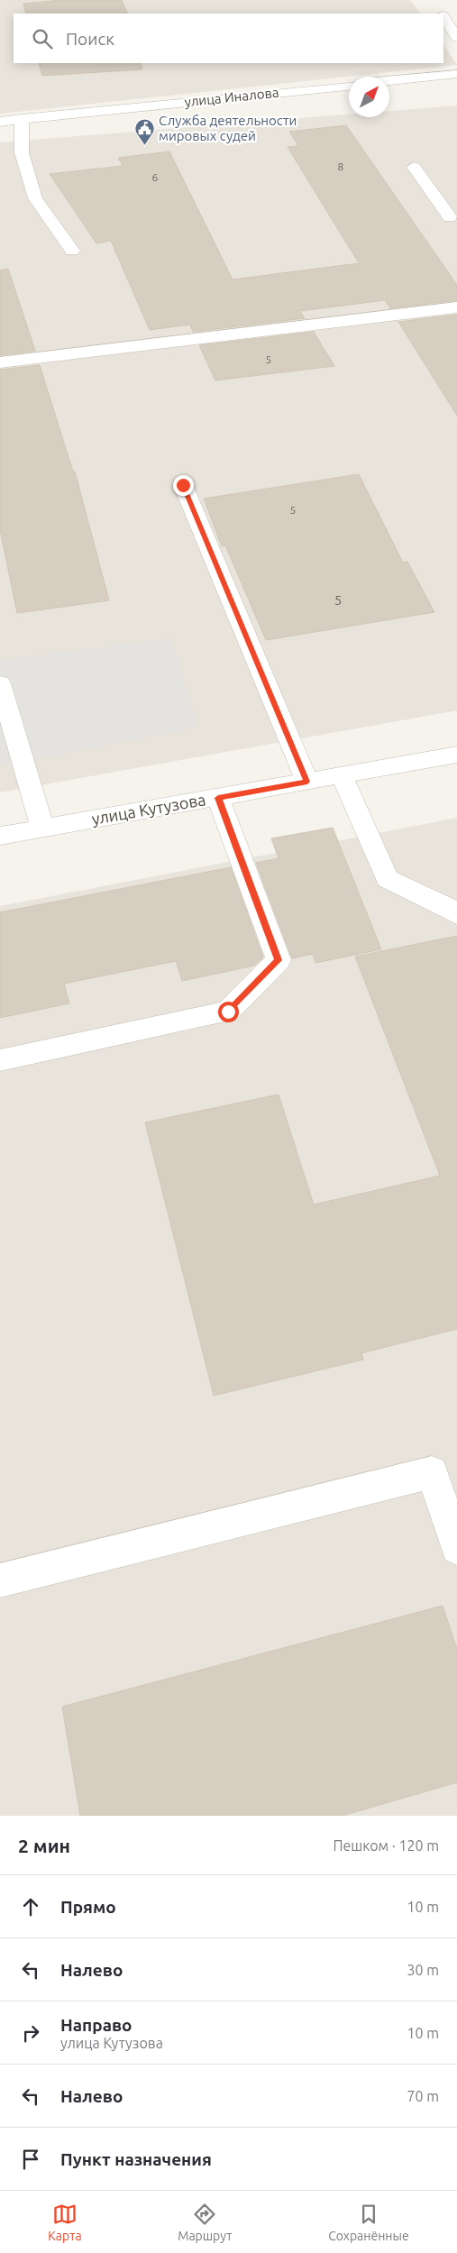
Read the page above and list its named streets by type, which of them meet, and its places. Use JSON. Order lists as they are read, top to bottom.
{
  "streets": {
    "street": ["улица Иналова", "улица Кутузова"]
  },
  "places": {
    "public building": ["Служба деятельности мировых судей"]
  },
  "house_numbers": [
    "8",
    "6",
    "5",
    "5",
    "5"
  ],
  "north": "top right",
  "page": {
    "search": "Поиск",
    "heading": ["2 мин", "Пешком · 120 m"],
    "list": [
      ["Прямо", "10 m"],
      ["Налево", "30 m"],
      ["Направо", "улица Кутузова", "10 m"],
      ["Налево", "70 m"],
      "Пункт назначения"
    ],
    "nav": ["Карта", "Маршрут", "Сохранённые"]
  }
}
